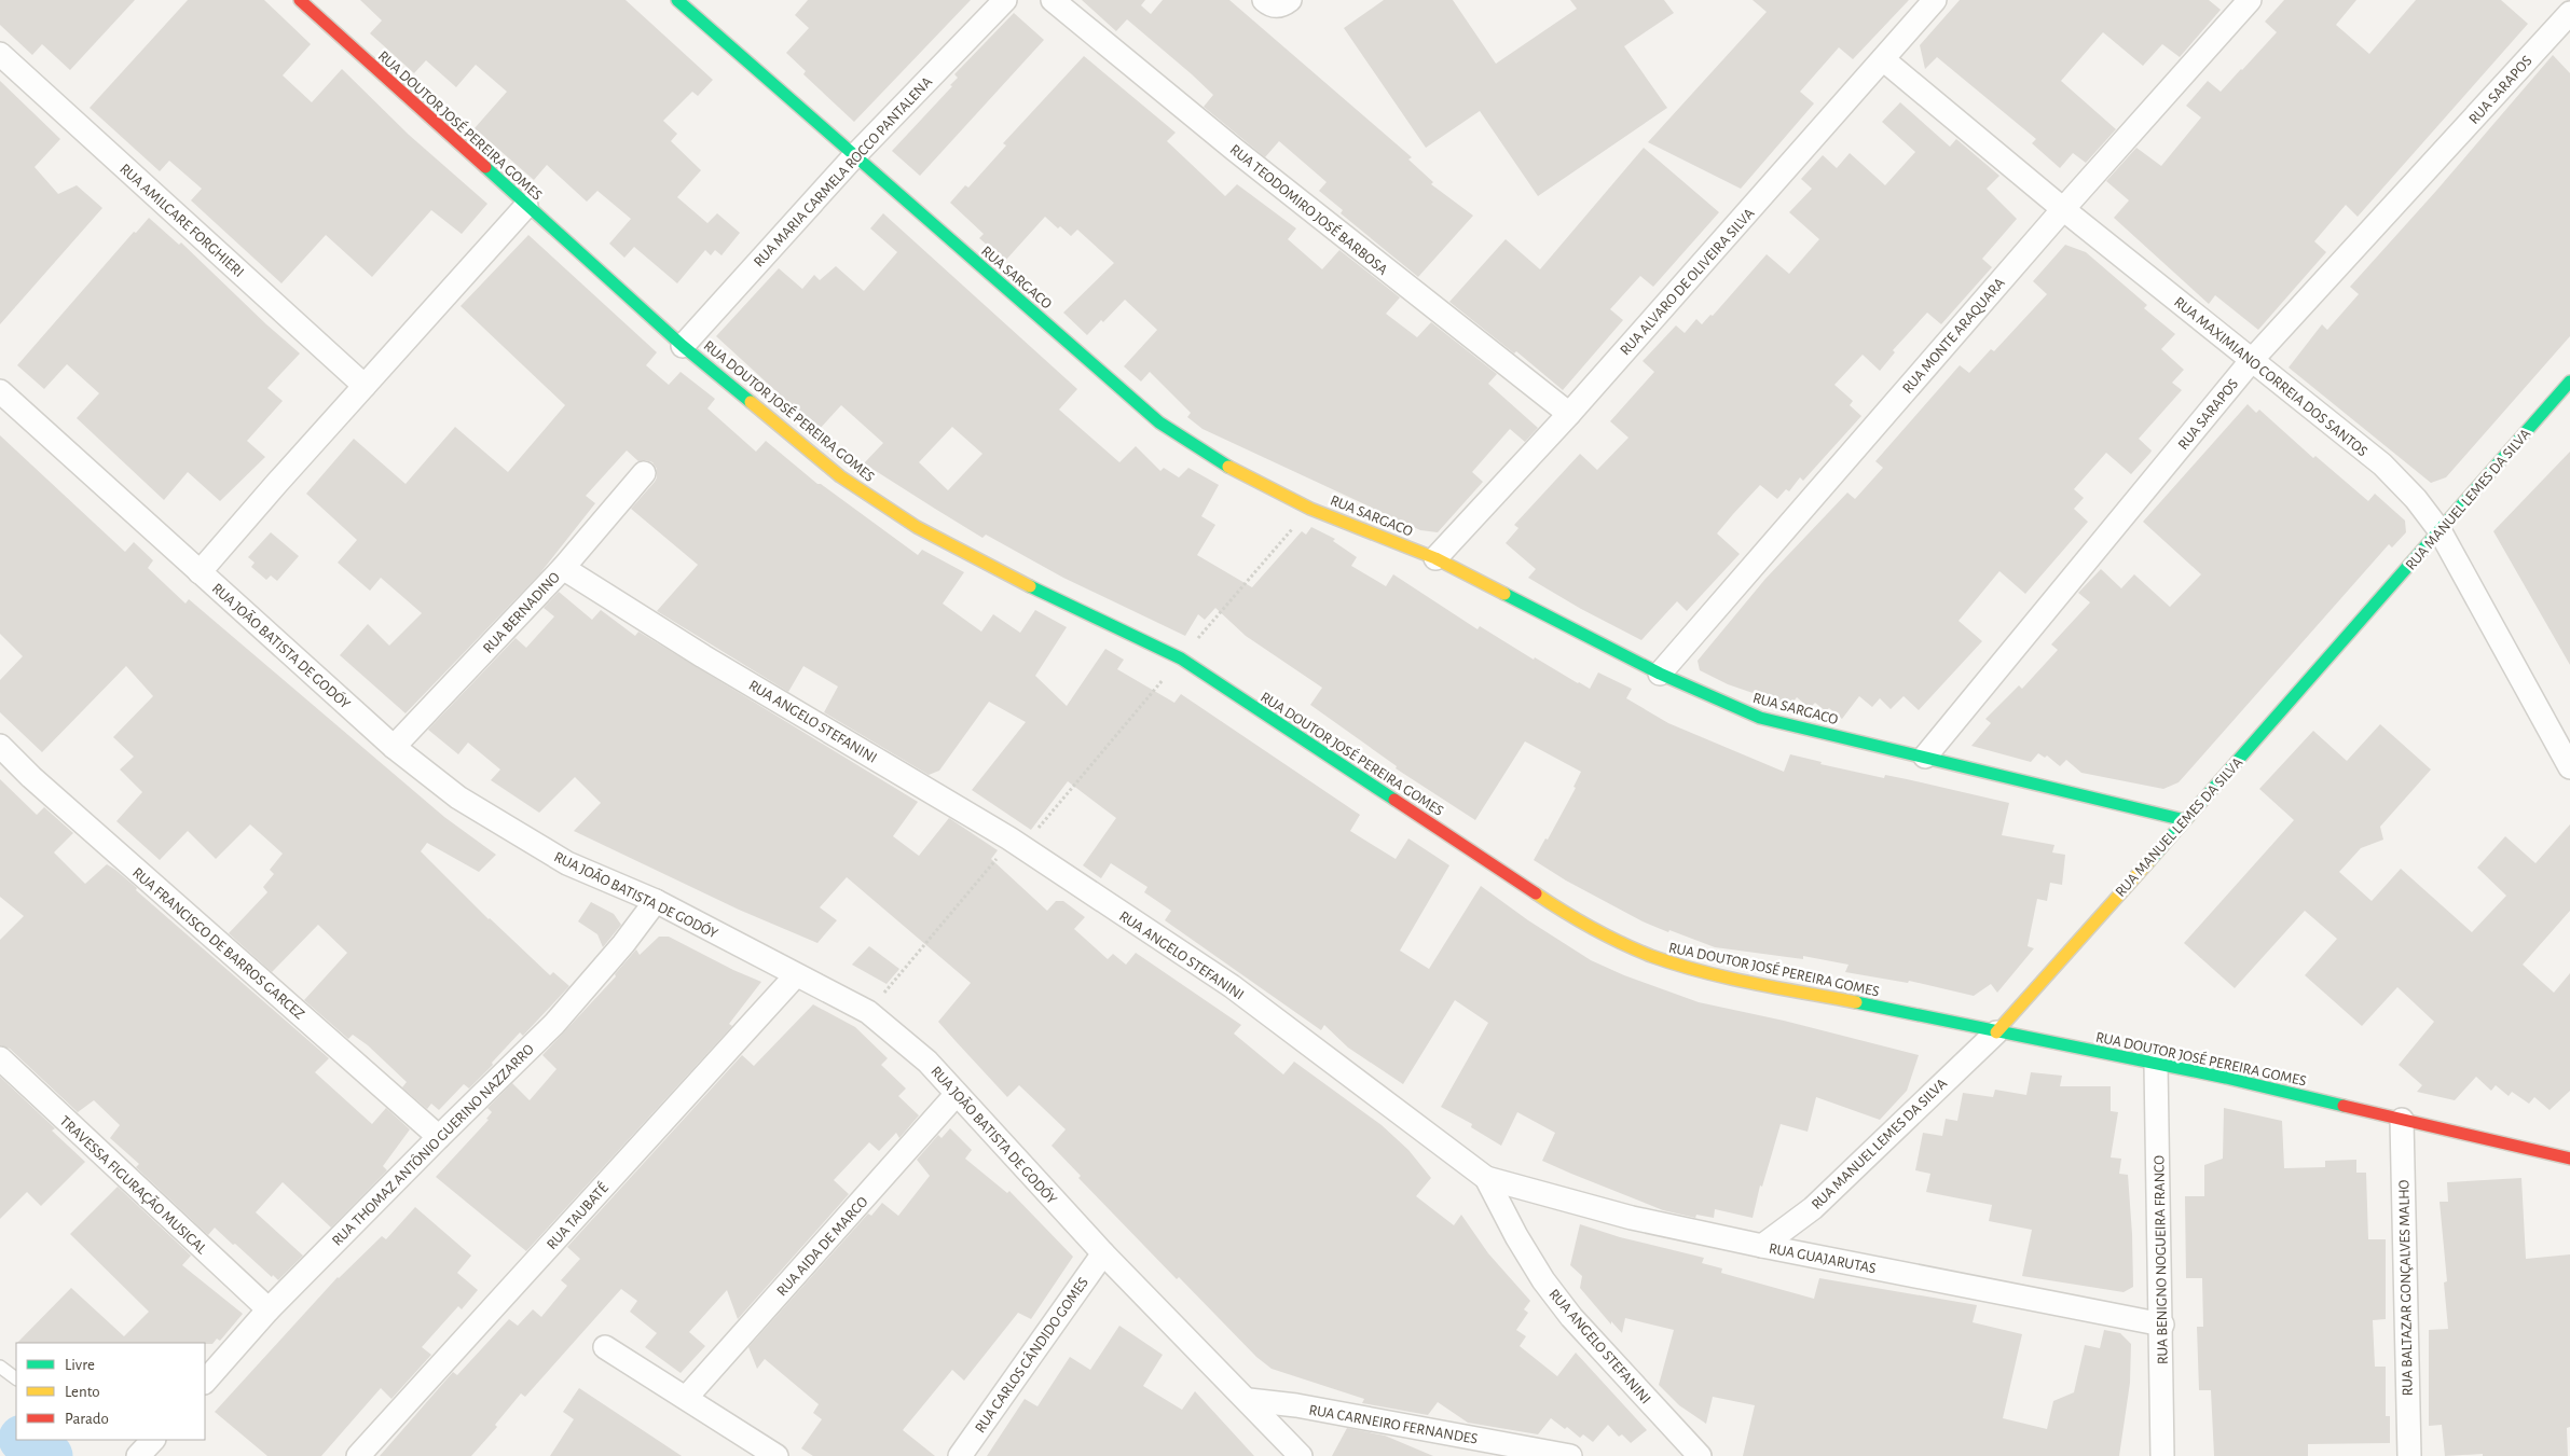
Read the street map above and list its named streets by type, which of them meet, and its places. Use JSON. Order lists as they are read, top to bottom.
{
  "streets": {
    "street": [
      "RUA SARAPOS",
      "RUA DOUTOR JOSÉ PEREIRA GOMES",
      "RUA MARIA CARMELA ROCCO PANTALENA",
      "RUA TEODOMIRO JOSÉ BARBOSA",
      "RUA AMILCARE FORGHIERI",
      "RUA SARGACO",
      "RUA ALVARO DE OLIVEIRA SILVA",
      "RUA MONTE ARAQUARA",
      "RUA MAXIMIANO CORREIA DOS SANTOS",
      "RUA MANUEL LEMES DA SILVA",
      "RUA BERNADINO",
      "RUA JOÃO BATISTA DE GODÓY",
      "RUA ANGELO STEFANINI",
      "RUA FRANCISCO DE BARROS GARCEZ",
      "RUA THOMAZ ANTÔNIO GUERINO NAZZARRO",
      "TRAVESSA FIGURAÇÃO MUSICAL",
      "RUA TAUBATÉ",
      "RUA AIDA DE MARCO",
      "RUA GUAJARUTAS",
      "RUA BENIGNO NOGUEIRA FRANCO",
      "RUA BALTAZAR GONÇALVES MALHO",
      "RUA CARLOS CÂNDIDO GOMES",
      "RUA CARNEIRO FERNANDES"
    ]
  },
  "crossings": [
    ["RUA SARAPOS", "RUA SARGACO"],
    ["RUA SARAPOS", "RUA MAXIMIANO CORREIA DOS SANTOS"],
    ["RUA DOUTOR JOSÉ PEREIRA GOMES", "RUA MARIA CARMELA ROCCO PANTALENA"],
    ["RUA DOUTOR JOSÉ PEREIRA GOMES", "RUA MANUEL LEMES DA SILVA"],
    ["RUA DOUTOR JOSÉ PEREIRA GOMES", "RUA BENIGNO NOGUEIRA FRANCO"],
    ["RUA DOUTOR JOSÉ PEREIRA GOMES", "RUA BALTAZAR GONÇALVES MALHO"],
    ["RUA MARIA CARMELA ROCCO PANTALENA", "RUA SARGACO"],
    ["RUA TEODOMIRO JOSÉ BARBOSA", "RUA ALVARO DE OLIVEIRA SILVA"],
    ["RUA SARGACO", "RUA ALVARO DE OLIVEIRA SILVA"],
    ["RUA SARGACO", "RUA MONTE ARAQUARA"],
    ["RUA SARGACO", "RUA MANUEL LEMES DA SILVA"],
    ["RUA ALVARO DE OLIVEIRA SILVA", "RUA MAXIMIANO CORREIA DOS SANTOS"],
    ["RUA MONTE ARAQUARA", "RUA MAXIMIANO CORREIA DOS SANTOS"],
    ["RUA MAXIMIANO CORREIA DOS SANTOS", "RUA MANUEL LEMES DA SILVA"],
    ["RUA MANUEL LEMES DA SILVA", "RUA GUAJARUTAS"],
    ["RUA BERNADINO", "RUA JOÃO BATISTA DE GODÓY"],
    ["RUA BERNADINO", "RUA ANGELO STEFANINI"],
    ["RUA JOÃO BATISTA DE GODÓY", "RUA THOMAZ ANTÔNIO GUERINO NAZZARRO"],
    ["RUA JOÃO BATISTA DE GODÓY", "RUA TAUBATÉ"],
    ["RUA JOÃO BATISTA DE GODÓY", "RUA AIDA DE MARCO"],
    ["RUA JOÃO BATISTA DE GODÓY", "RUA CARLOS CÂNDIDO GOMES"],
    ["RUA JOÃO BATISTA DE GODÓY", "RUA CARNEIRO FERNANDES"],
    ["RUA ANGELO STEFANINI", "RUA GUAJARUTAS"],
    ["RUA FRANCISCO DE BARROS GARCEZ", "RUA THOMAZ ANTÔNIO GUERINO NAZZARRO"],
    ["RUA THOMAZ ANTÔNIO GUERINO NAZZARRO", "TRAVESSA FIGURAÇÃO MUSICAL"],
    ["RUA GUAJARUTAS", "RUA BENIGNO NOGUEIRA FRANCO"]
  ],
  "legend": ["Livre", "Lento", "Parado"]
}
